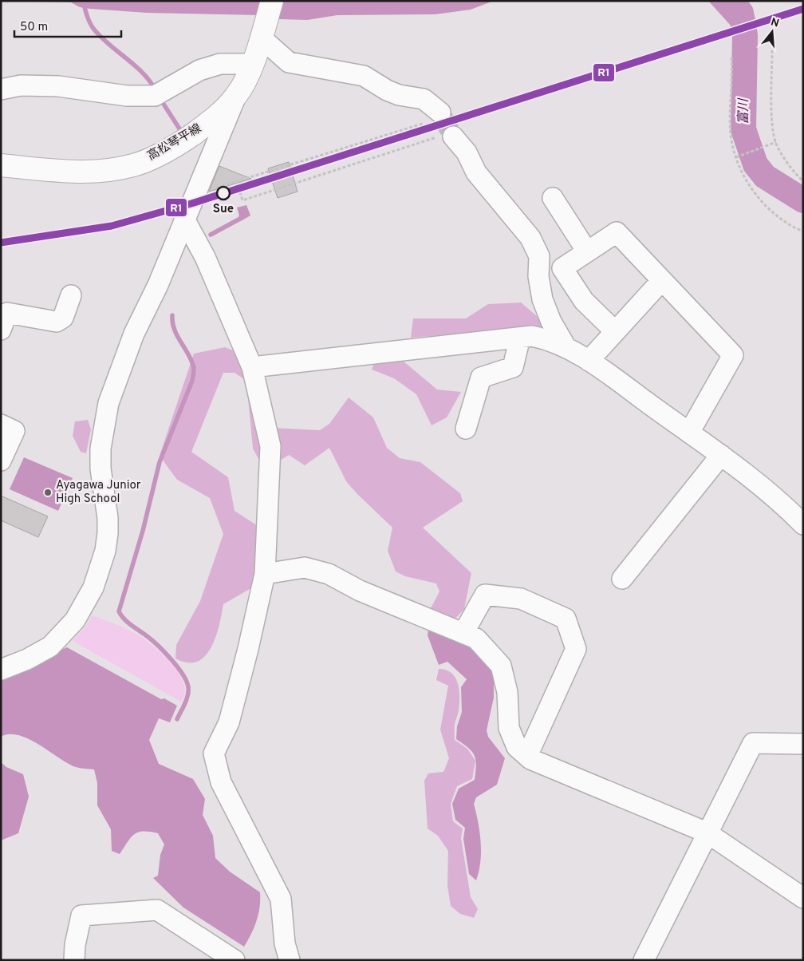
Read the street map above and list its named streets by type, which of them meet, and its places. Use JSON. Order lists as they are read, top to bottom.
{
  "streets": {
    "main road": ["高松琴平線"]
  },
  "water": ["富川"],
  "places": ["Sue", "Ayagawa Junior High School"],
  "lines": ["transit line R1"],
  "scale_bar": "50 m",
  "north": "top"
}
